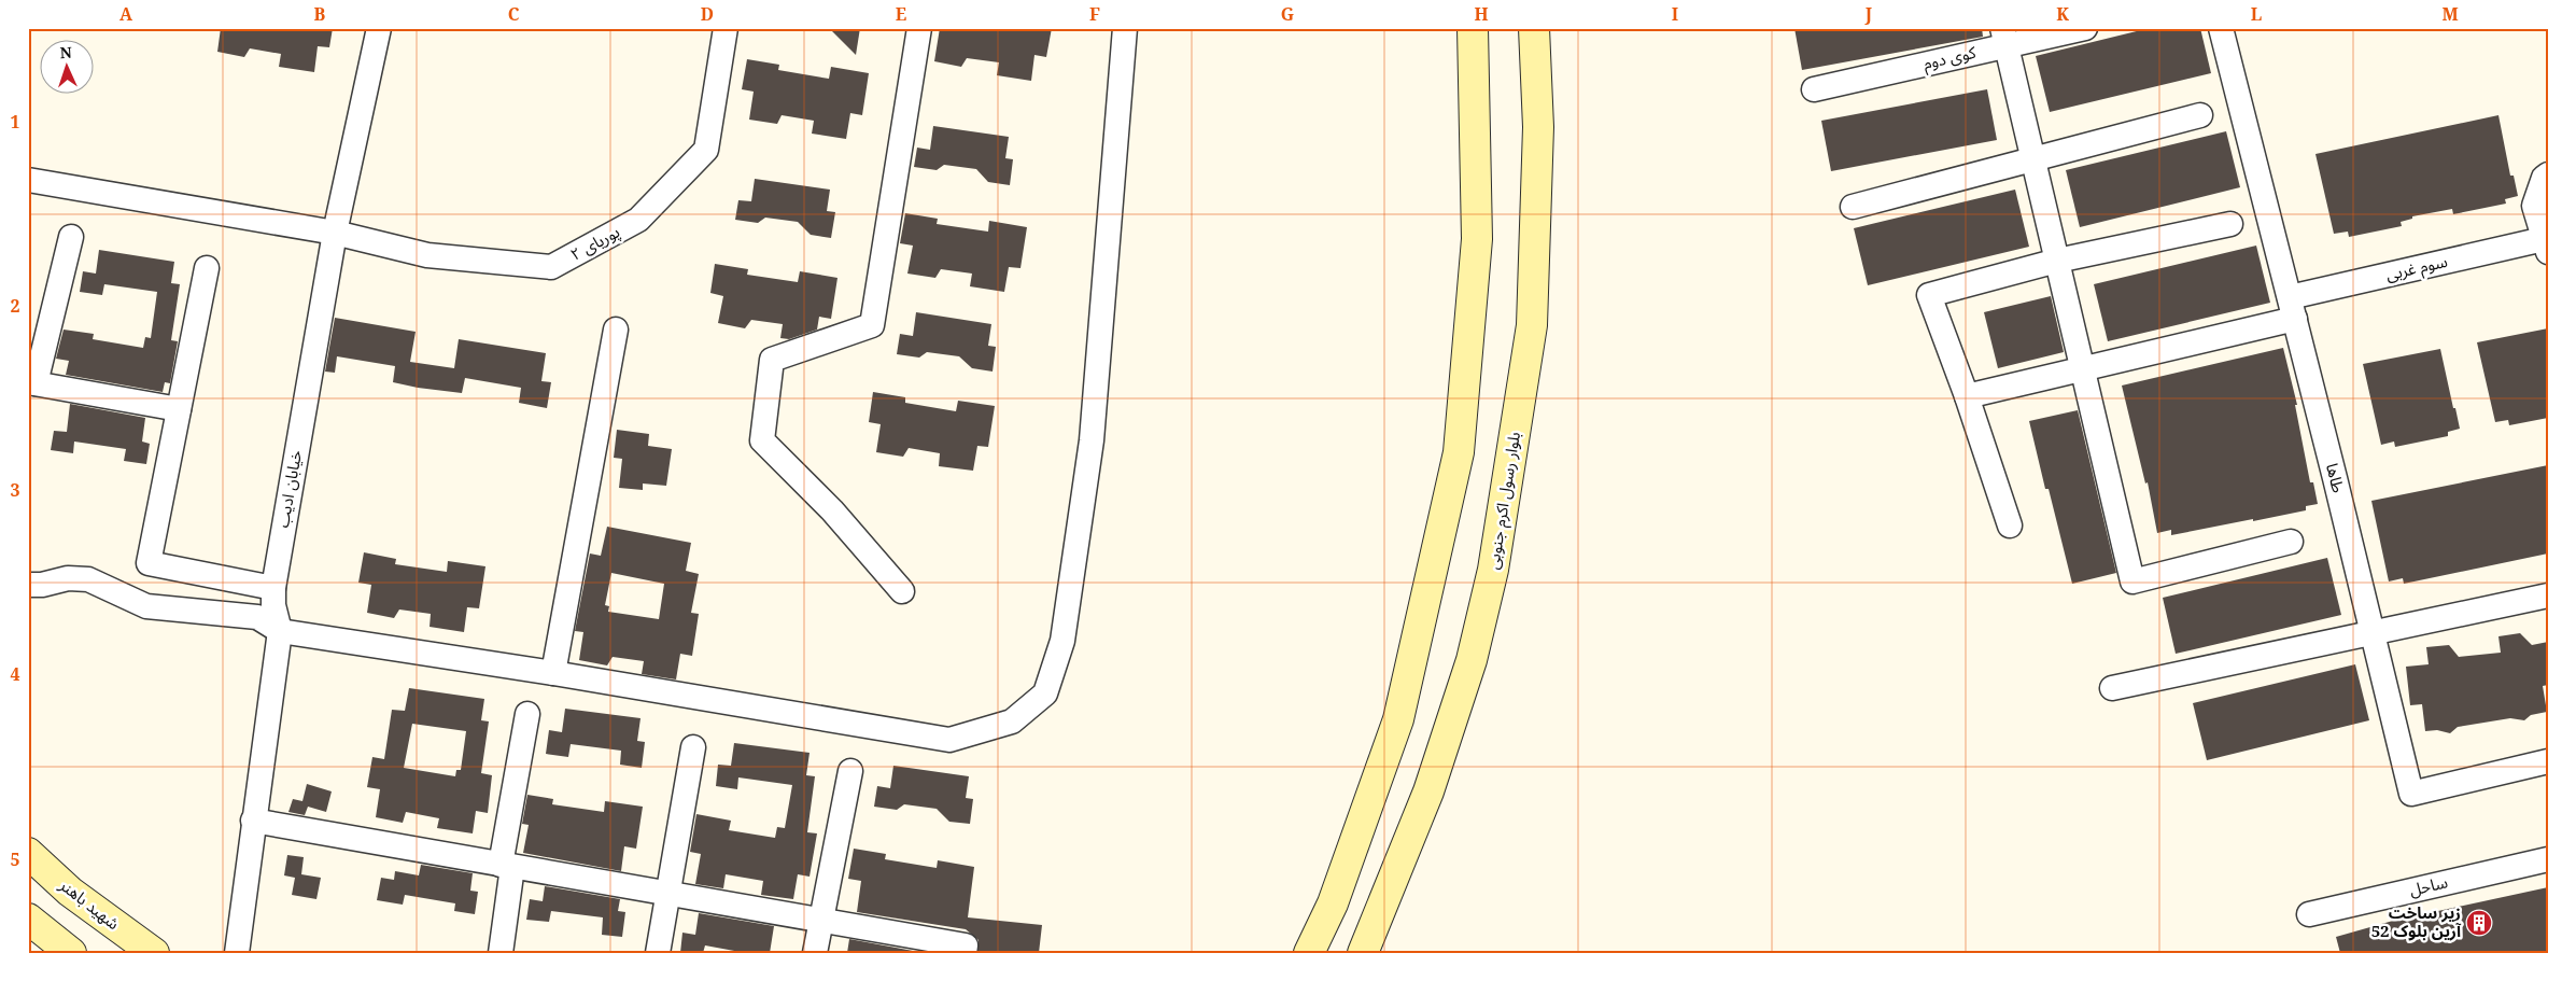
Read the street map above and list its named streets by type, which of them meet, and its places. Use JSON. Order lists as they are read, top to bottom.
{
  "streets": {
    "main road": ["بلوار رسول اکرم جنوبی", "شهید باهنر"],
    "street": [
      "کوی دوم",
      "پوریای ۲",
      "سوم غربی",
      "طاها",
      "خیابان ادیب",
      "ساحل"
    ]
  },
  "crossings": [
    ["پوریای ۲", "خیابان ادیب"],
    ["سوم غربی", "طاها"]
  ],
  "places": {
    "building": ["زیر ساخت آرین بلوک 52"]
  },
  "north": "top",
  "grid": {
    "columns": [
      "A",
      "B",
      "C",
      "D",
      "E",
      "F",
      "G",
      "H",
      "I",
      "J",
      "K",
      "L",
      "M"
    ],
    "rows": [
      "1",
      "2",
      "3",
      "4",
      "5"
    ]
  }
}
